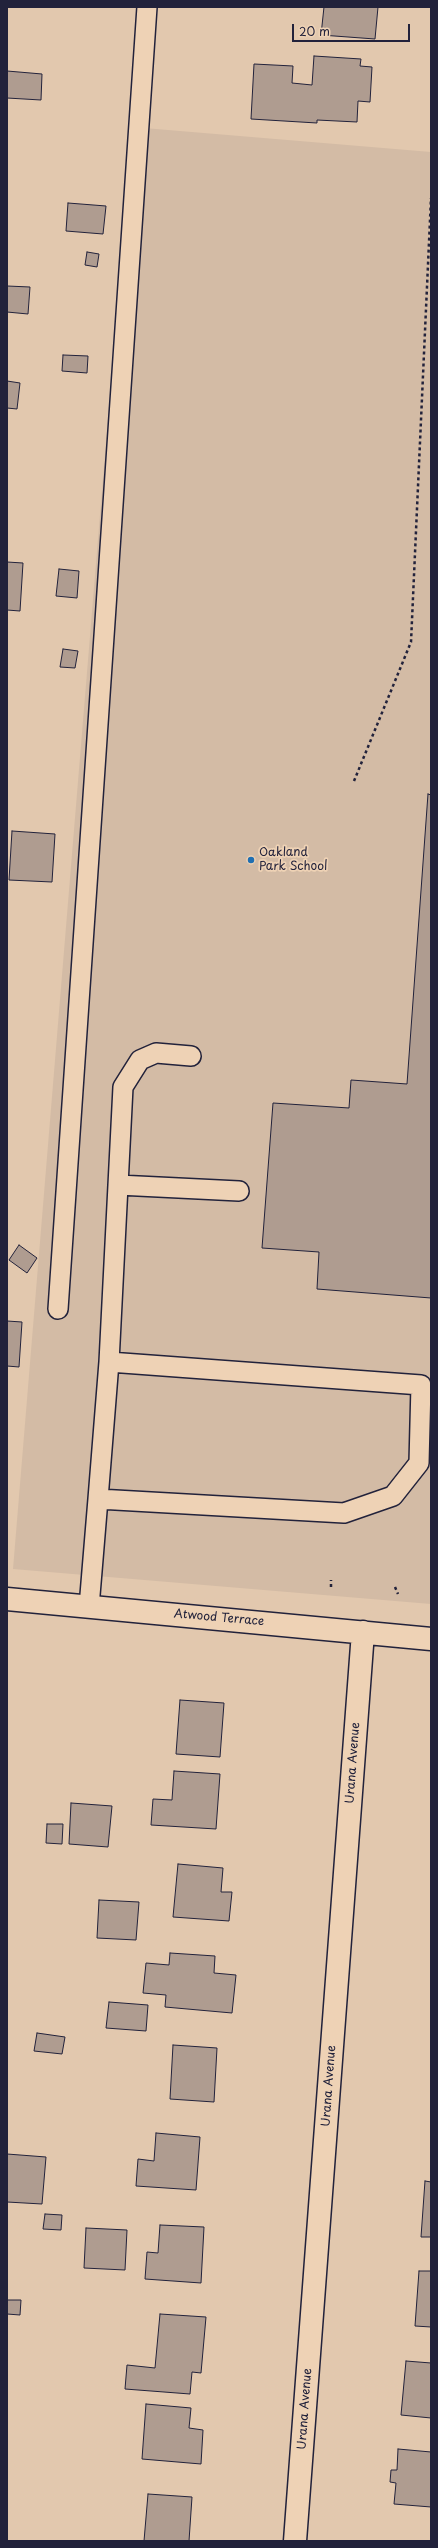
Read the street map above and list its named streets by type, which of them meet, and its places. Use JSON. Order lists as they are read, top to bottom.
{
  "streets": {
    "street": ["Atwood Terrace", "Urana Avenue"]
  },
  "crossings": [
    ["Atwood Terrace", "Urana Avenue"]
  ],
  "places": ["Oakland Park School"],
  "scale_bar": "20 m"
}
